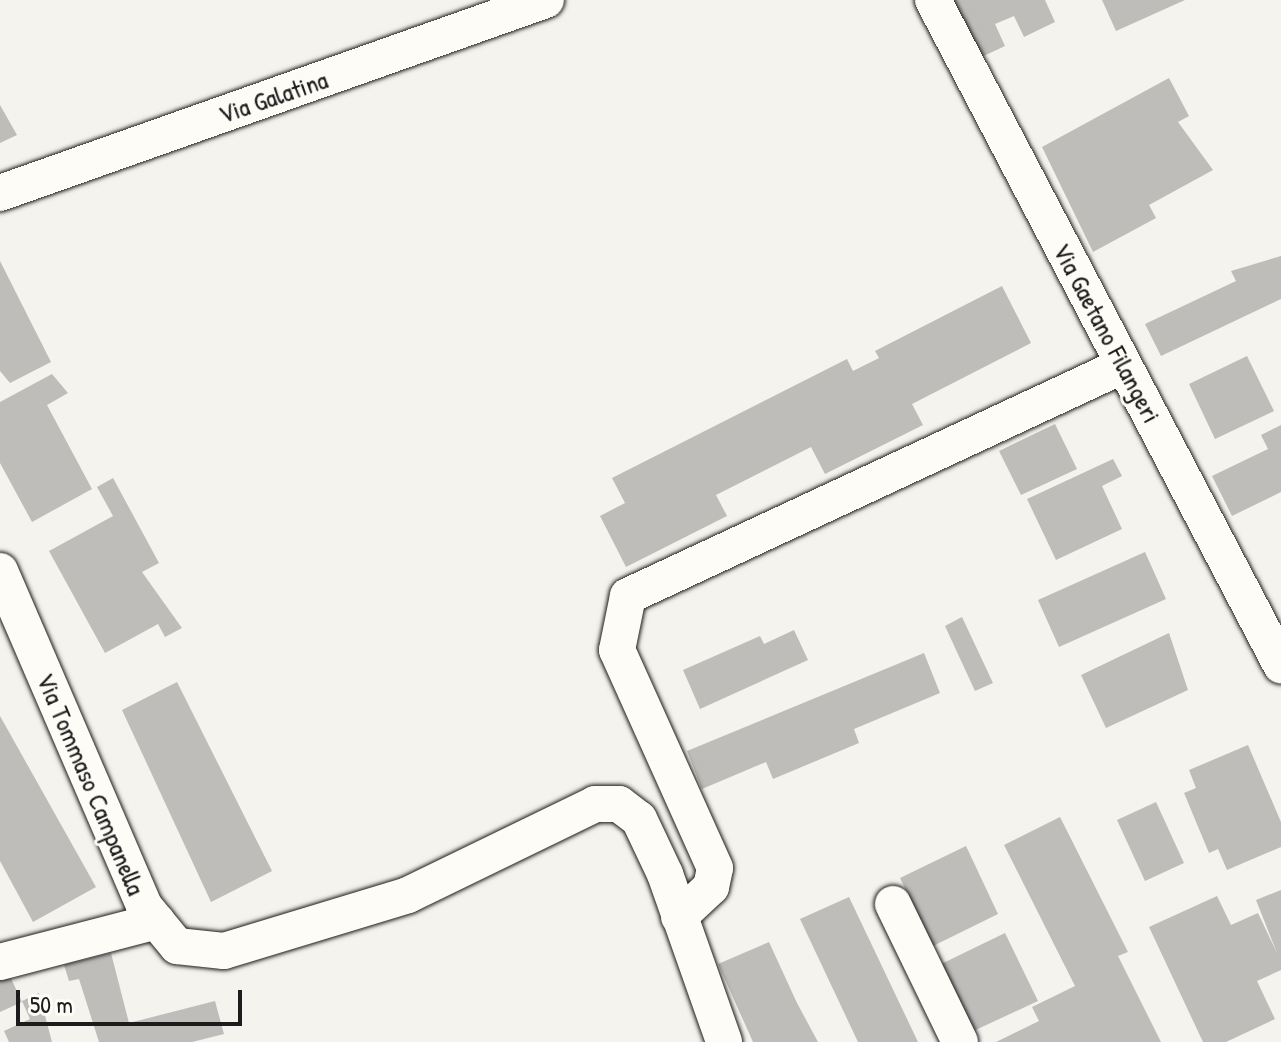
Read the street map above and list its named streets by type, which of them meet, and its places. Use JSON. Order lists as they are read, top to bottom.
{
  "streets": {
    "street": ["Via Galatina", "Via Gaetano Filangeri", "Via Tommaso Campanella"]
  },
  "scale_bar": "50 m"
}
